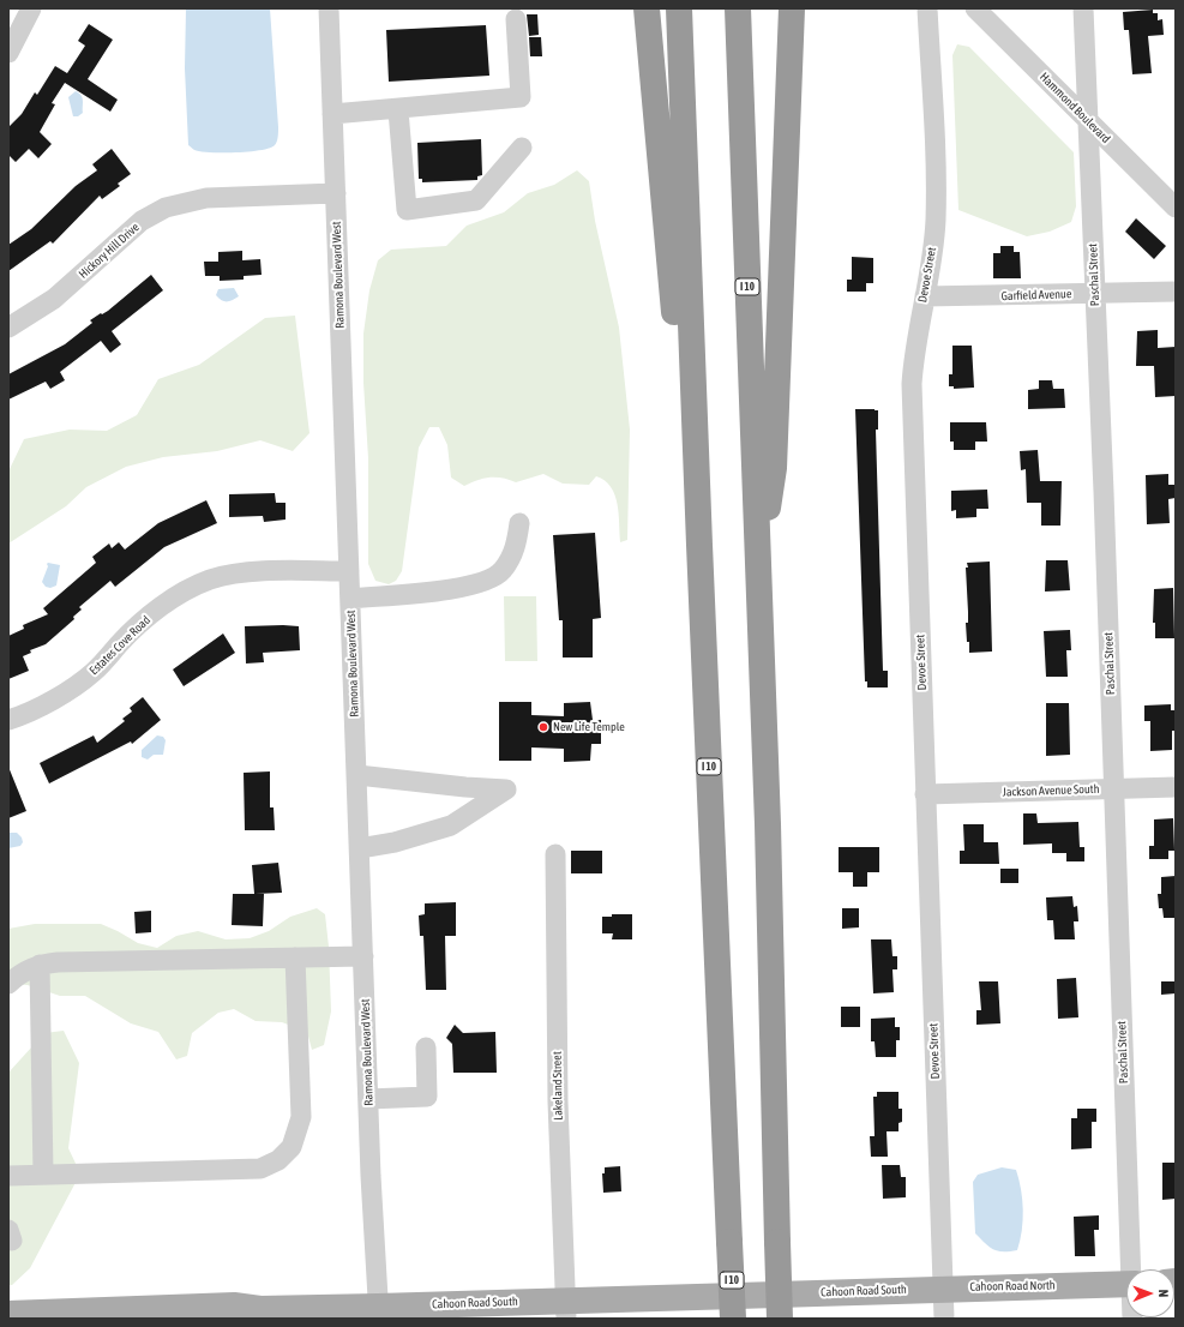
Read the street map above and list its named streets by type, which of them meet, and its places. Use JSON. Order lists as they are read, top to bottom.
{
  "streets": {
    "highway": ["I 10"],
    "main road": ["Cahoon Road North", "Cahoon Road South"],
    "street": [
      "Hammond Boulevard",
      "Hickory Hill Drive",
      "Ramona Boulevard West",
      "Devoe Street",
      "Paschal Street",
      "Garfield Avenue",
      "Estates Cove Road",
      "Jackson Avenue South",
      "Lakeland Street"
    ]
  },
  "crossings": [
    ["Hammond Boulevard", "Paschal Street"],
    ["Hickory Hill Drive", "Ramona Boulevard West"],
    ["Ramona Boulevard West", "Estates Cove Road"],
    ["Ramona Boulevard West", "Cahoon Road South"],
    ["Devoe Street", "Garfield Avenue"],
    ["Devoe Street", "Jackson Avenue South"],
    ["Devoe Street", "Cahoon Road North"],
    ["Devoe Street", "Cahoon Road South"],
    ["Paschal Street", "Garfield Avenue"],
    ["Paschal Street", "Jackson Avenue South"],
    ["Lakeland Street", "Cahoon Road South"],
    ["Cahoon Road North", "Cahoon Road South"]
  ],
  "places": ["New Life Temple"],
  "north": "right"
}
